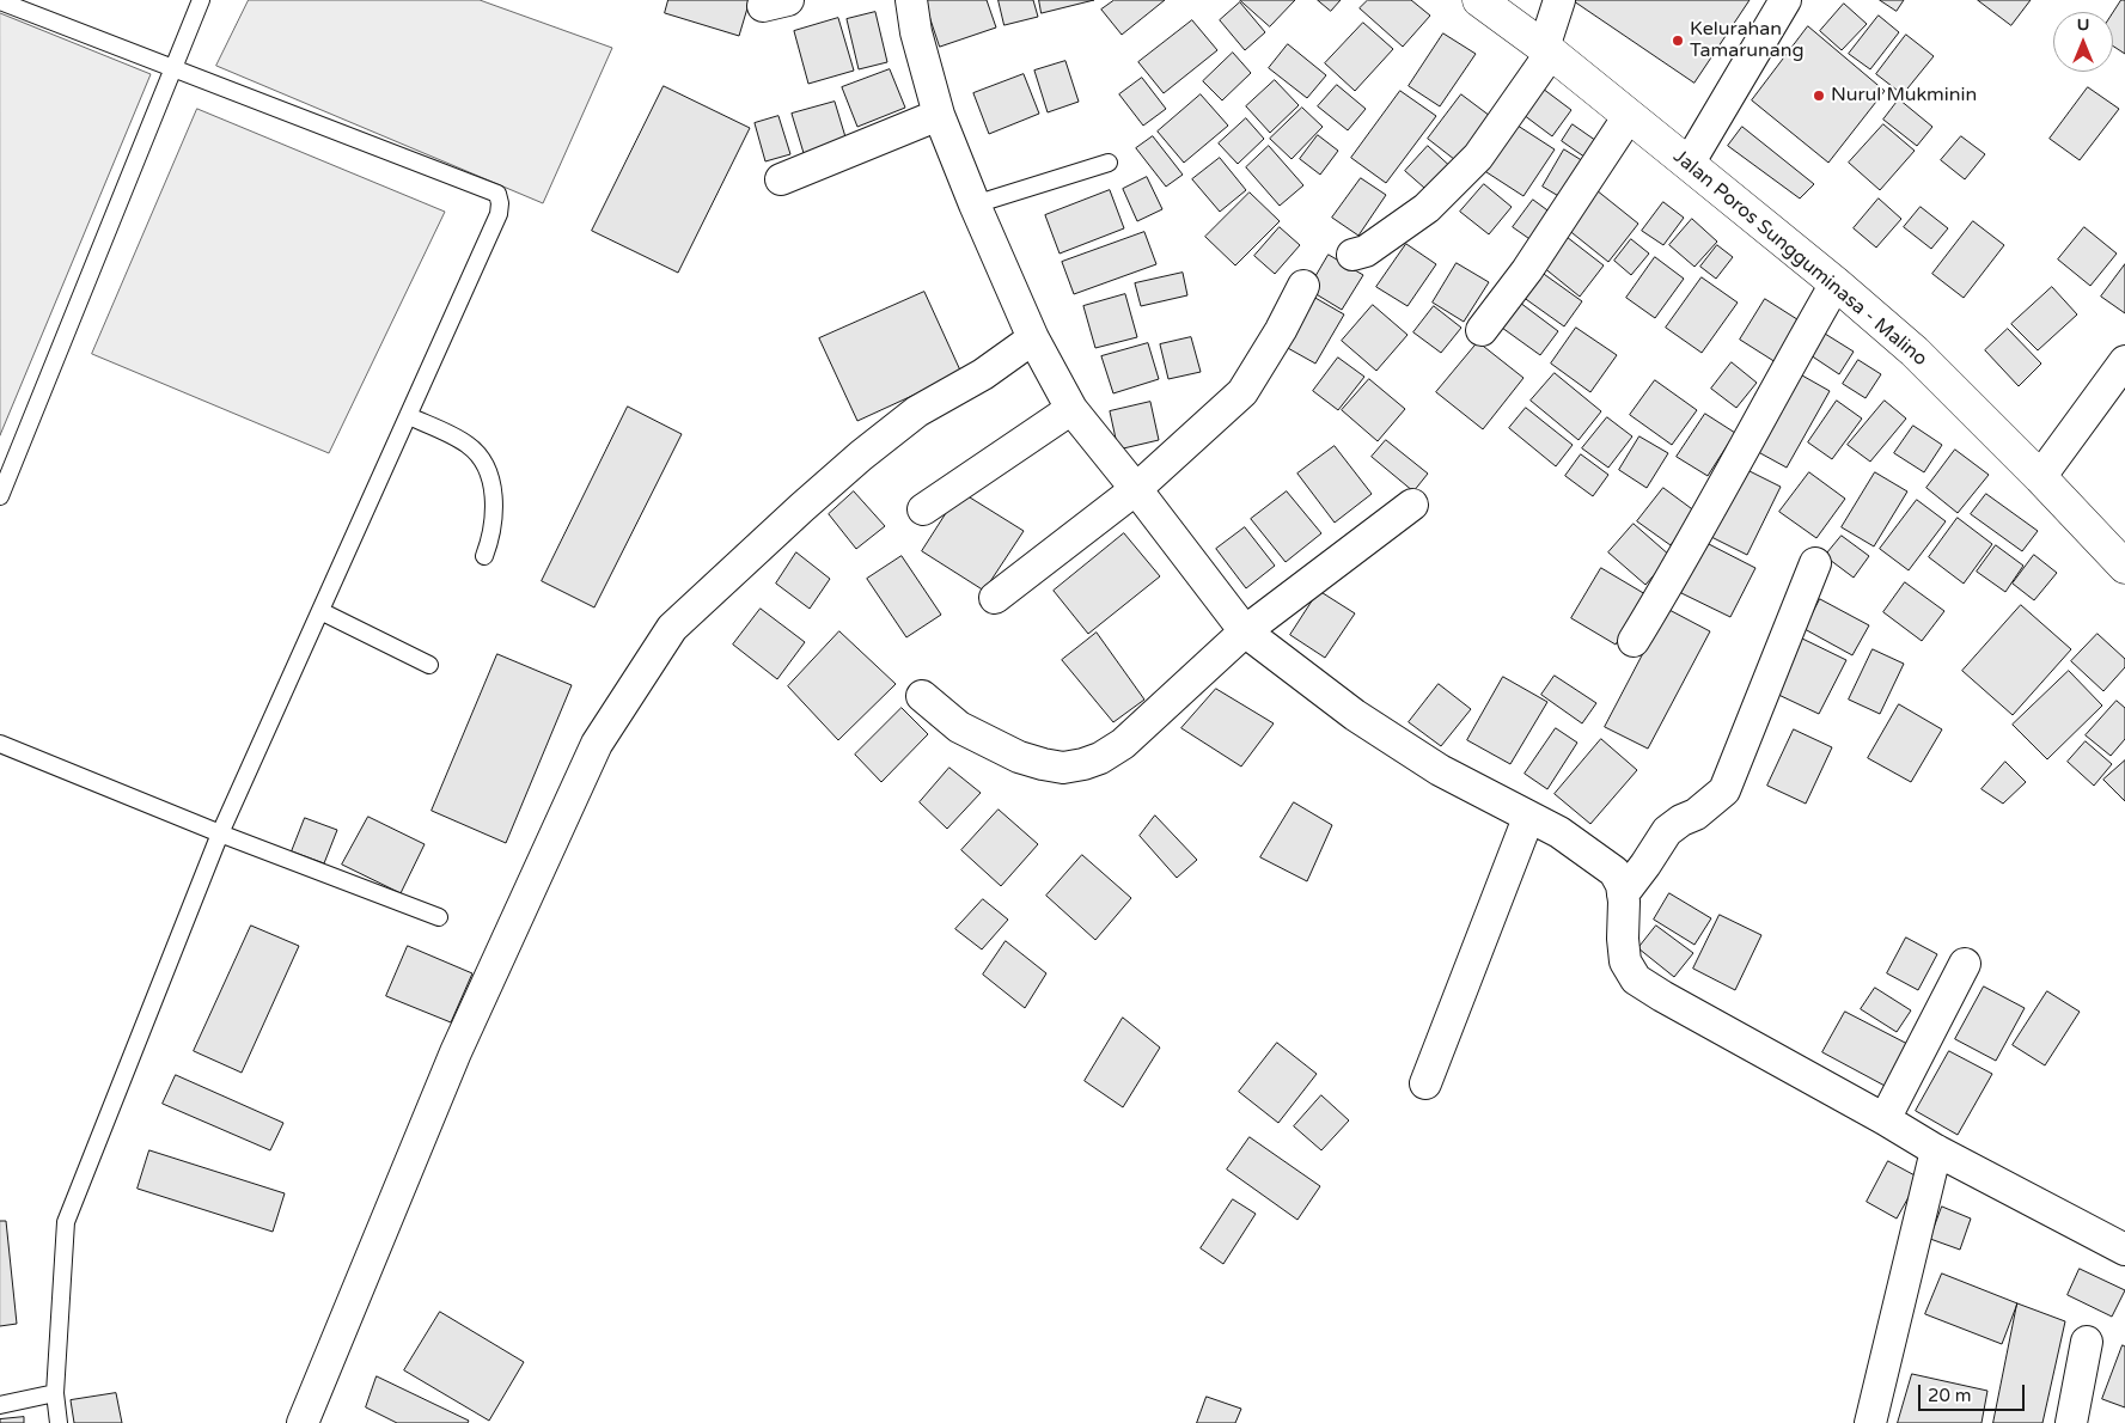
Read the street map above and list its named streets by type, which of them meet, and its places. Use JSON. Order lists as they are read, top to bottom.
{
  "streets": {
    "main road": ["Jalan Poros Sungguminasa - Malino"]
  },
  "places": ["Kelurahan Tamarunang", "Nurul Mukminin"],
  "scale_bar": "20 m",
  "north": "top"
}
